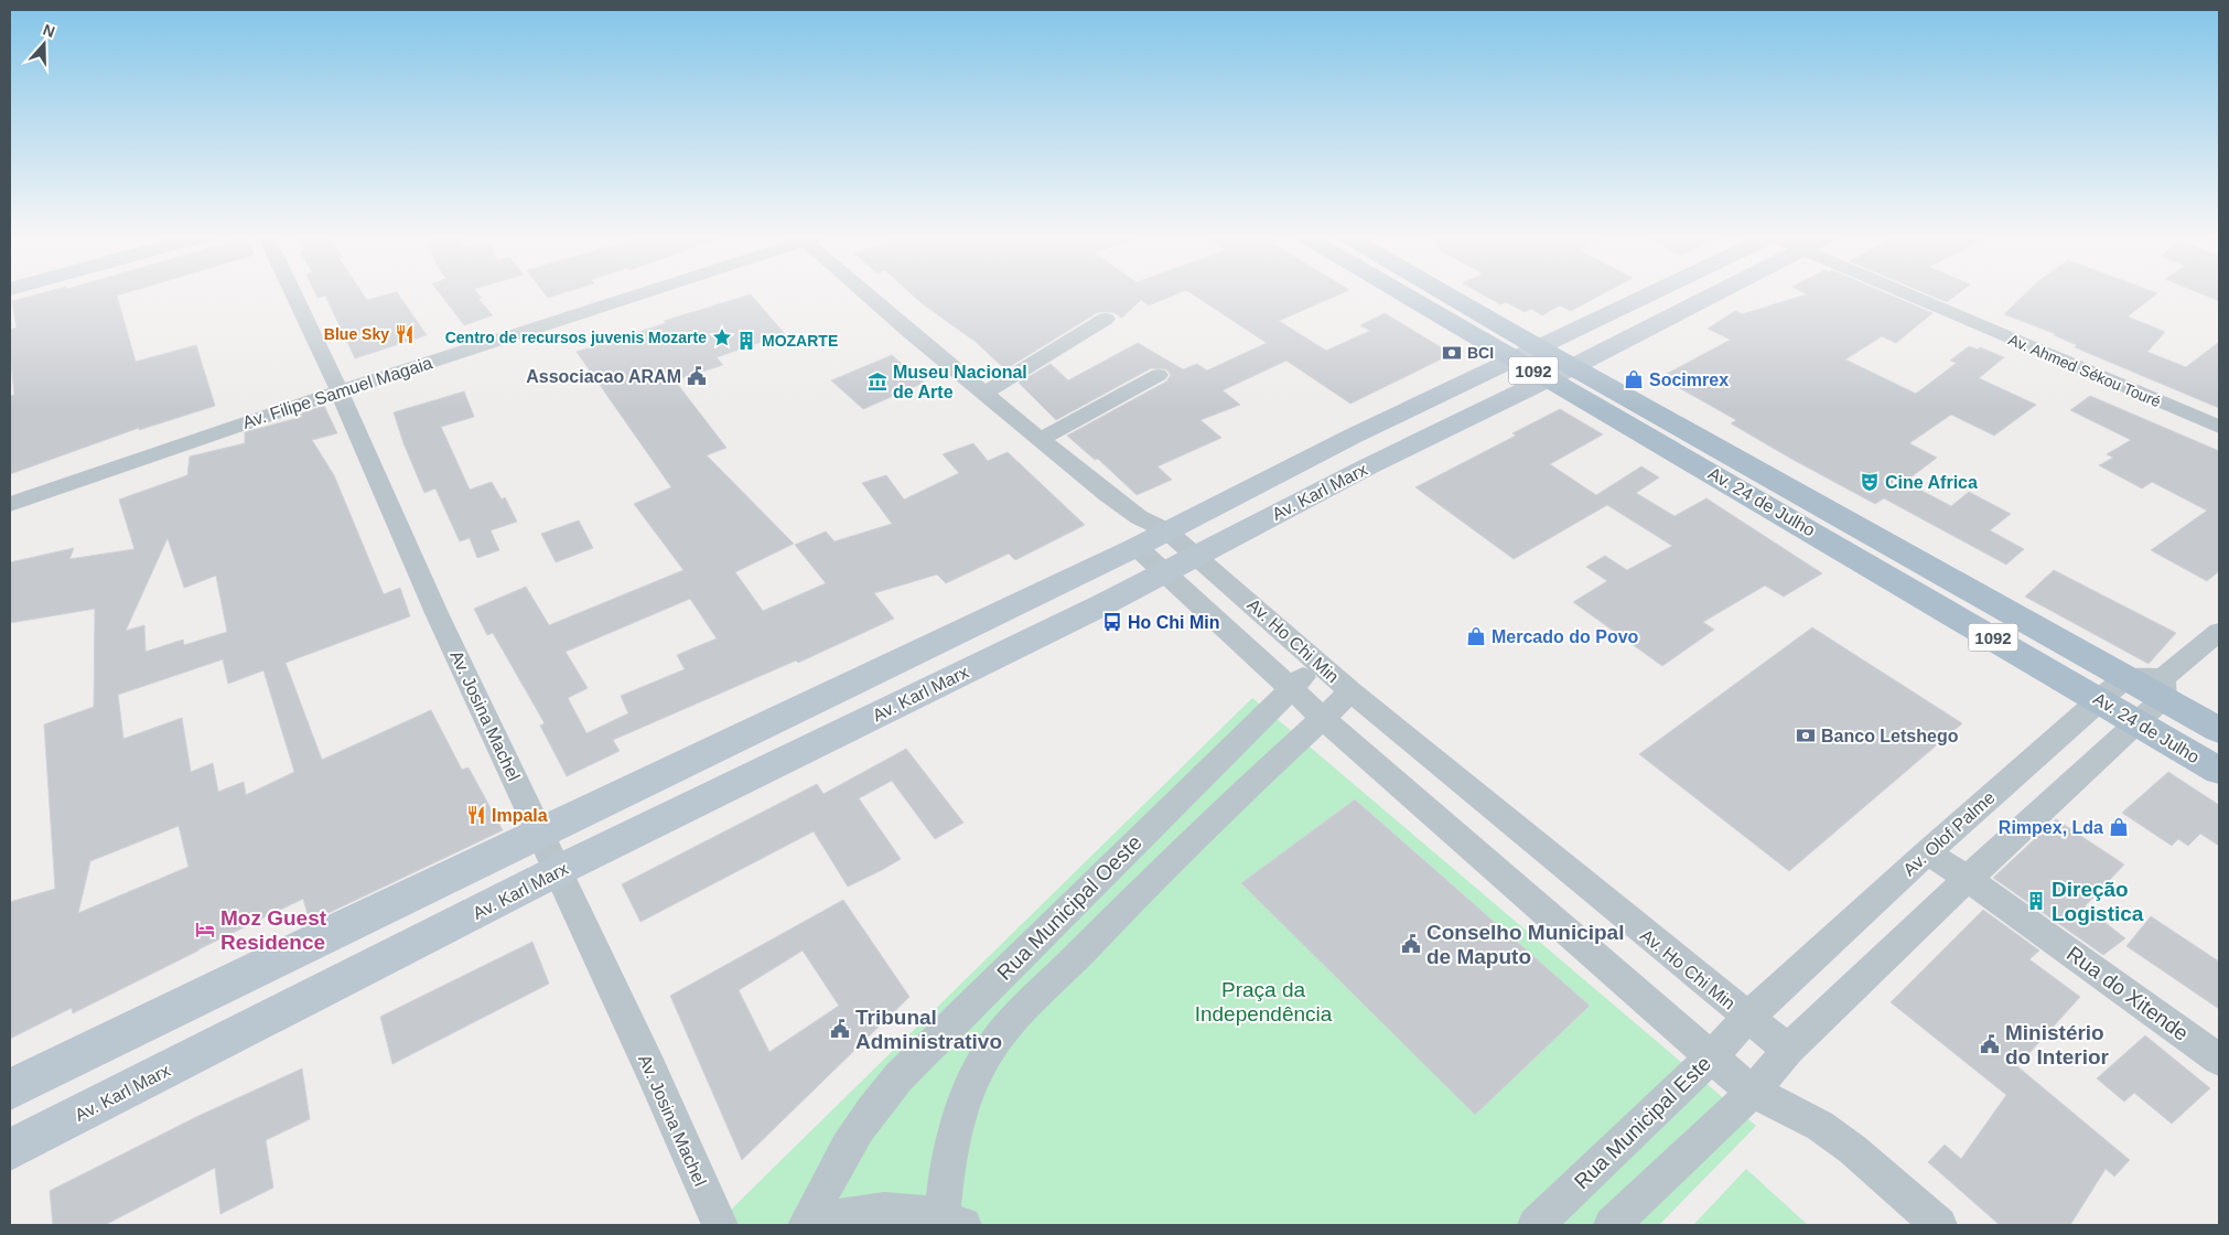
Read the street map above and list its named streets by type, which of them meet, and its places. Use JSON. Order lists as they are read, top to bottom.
{
  "streets": {
    "main road": ["1092", "Av. 24 de Julho"],
    "street": [
      "Av. Ahmed Sékou Touré",
      "Av. Filipe Samuel Magaia",
      "Av. Karl Marx",
      "Av. Ho Chi Min",
      "Av. Josina Machel",
      "Av. Olof Palme",
      "Rua Municipal Oeste",
      "Rua do Xitende",
      "Rua Municipal Este"
    ]
  },
  "crossings": [
    ["Av. Filipe Samuel Magaia", "Av. Josina Machel"],
    ["Av. Karl Marx", "Av. 24 de Julho"],
    ["Av. Karl Marx", "Av. Ho Chi Min"],
    ["Av. Karl Marx", "Av. Josina Machel"],
    ["Av. 24 de Julho", "Av. Olof Palme"],
    ["Av. Ho Chi Min", "Av. Olof Palme"],
    ["Av. Ho Chi Min", "Rua Municipal Oeste"],
    ["Av. Ho Chi Min", "Rua Municipal Este"],
    ["Av. Olof Palme", "Rua do Xitende"],
    ["Av. Olof Palme", "Rua Municipal Este"]
  ],
  "parks": ["Praça da Independência"],
  "places": {
    "restaurant": ["Blue Sky", "Impala"],
    "place": ["Centro de recursos juvenis Mozarte"],
    "building": ["MOZARTE", "Direção Logistica"],
    "bank": ["BCI", "Banco Letshego"],
    "public building": [
      "Associacao ARAM",
      "Conselho Municipal de Maputo",
      "Tribunal Administrativo",
      "Ministério do Interior"
    ],
    "shop": ["Socimrex", "Mercado do Povo", "Rimpex, Lda"],
    "museum": ["Museu Nacional de Arte"],
    "theatre": ["Cine Africa"],
    "bus stop": ["Ho Chi Min"],
    "hotel": ["Moz Guest Residence"]
  },
  "north": "top"
}
